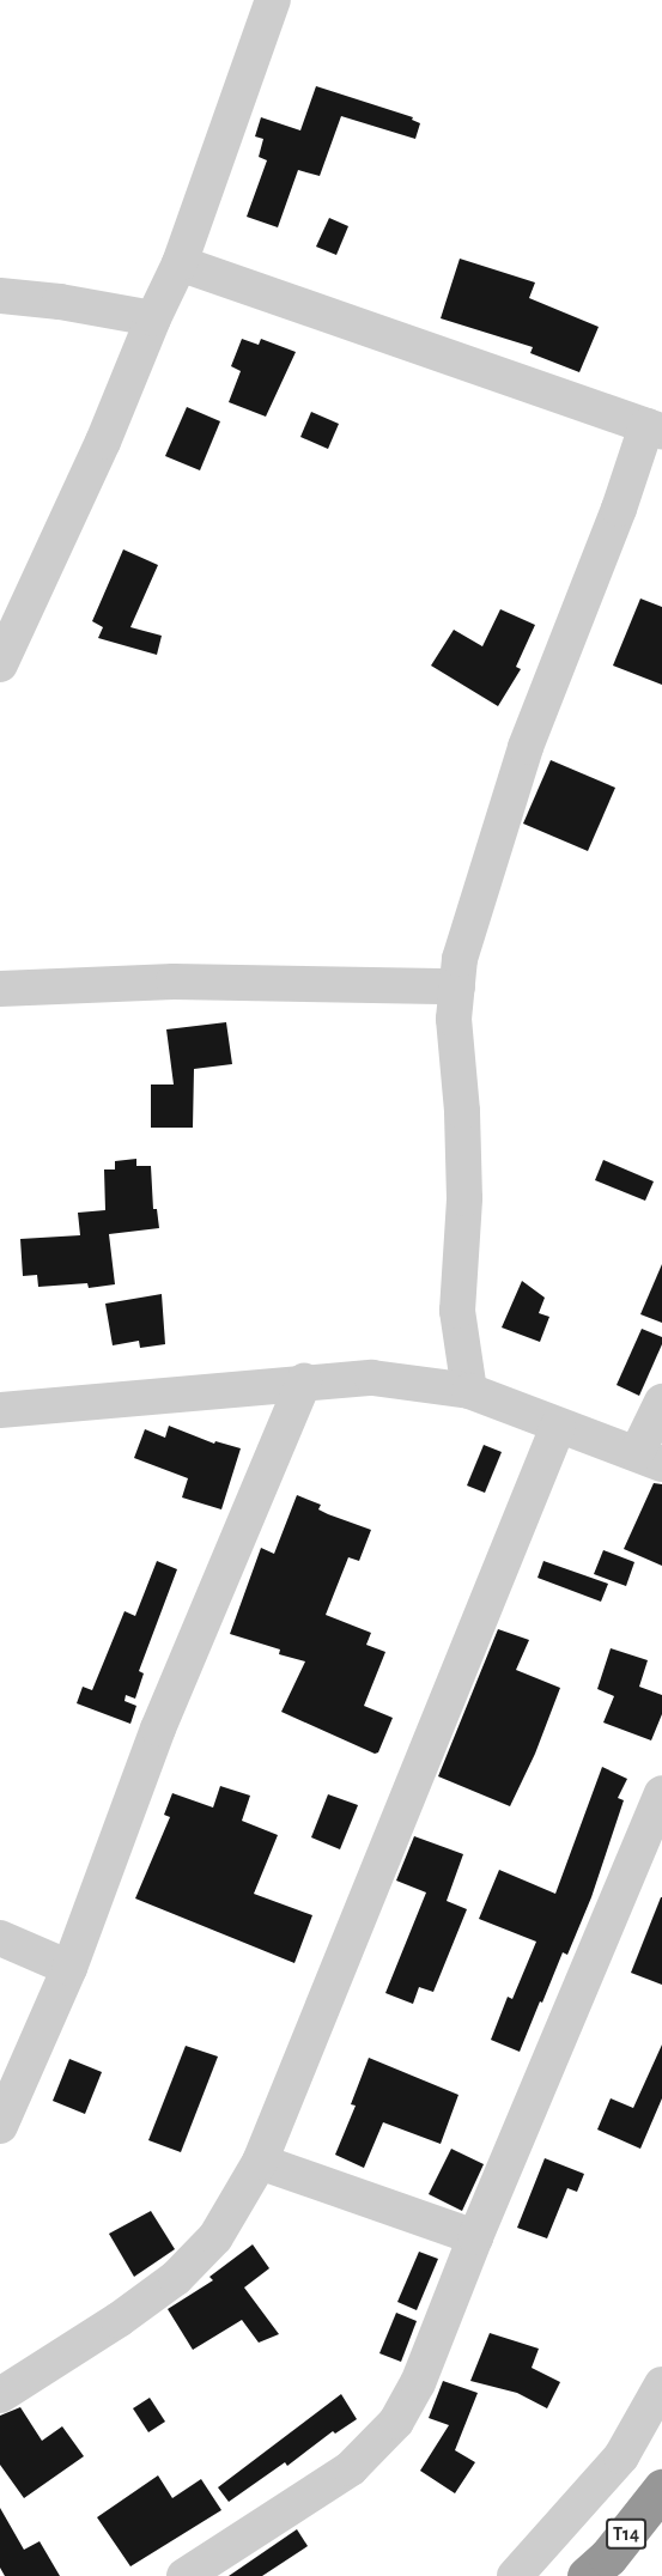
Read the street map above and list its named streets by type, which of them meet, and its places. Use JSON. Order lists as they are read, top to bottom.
{
  "streets": {
    "highway": ["T14"]
  }
}
